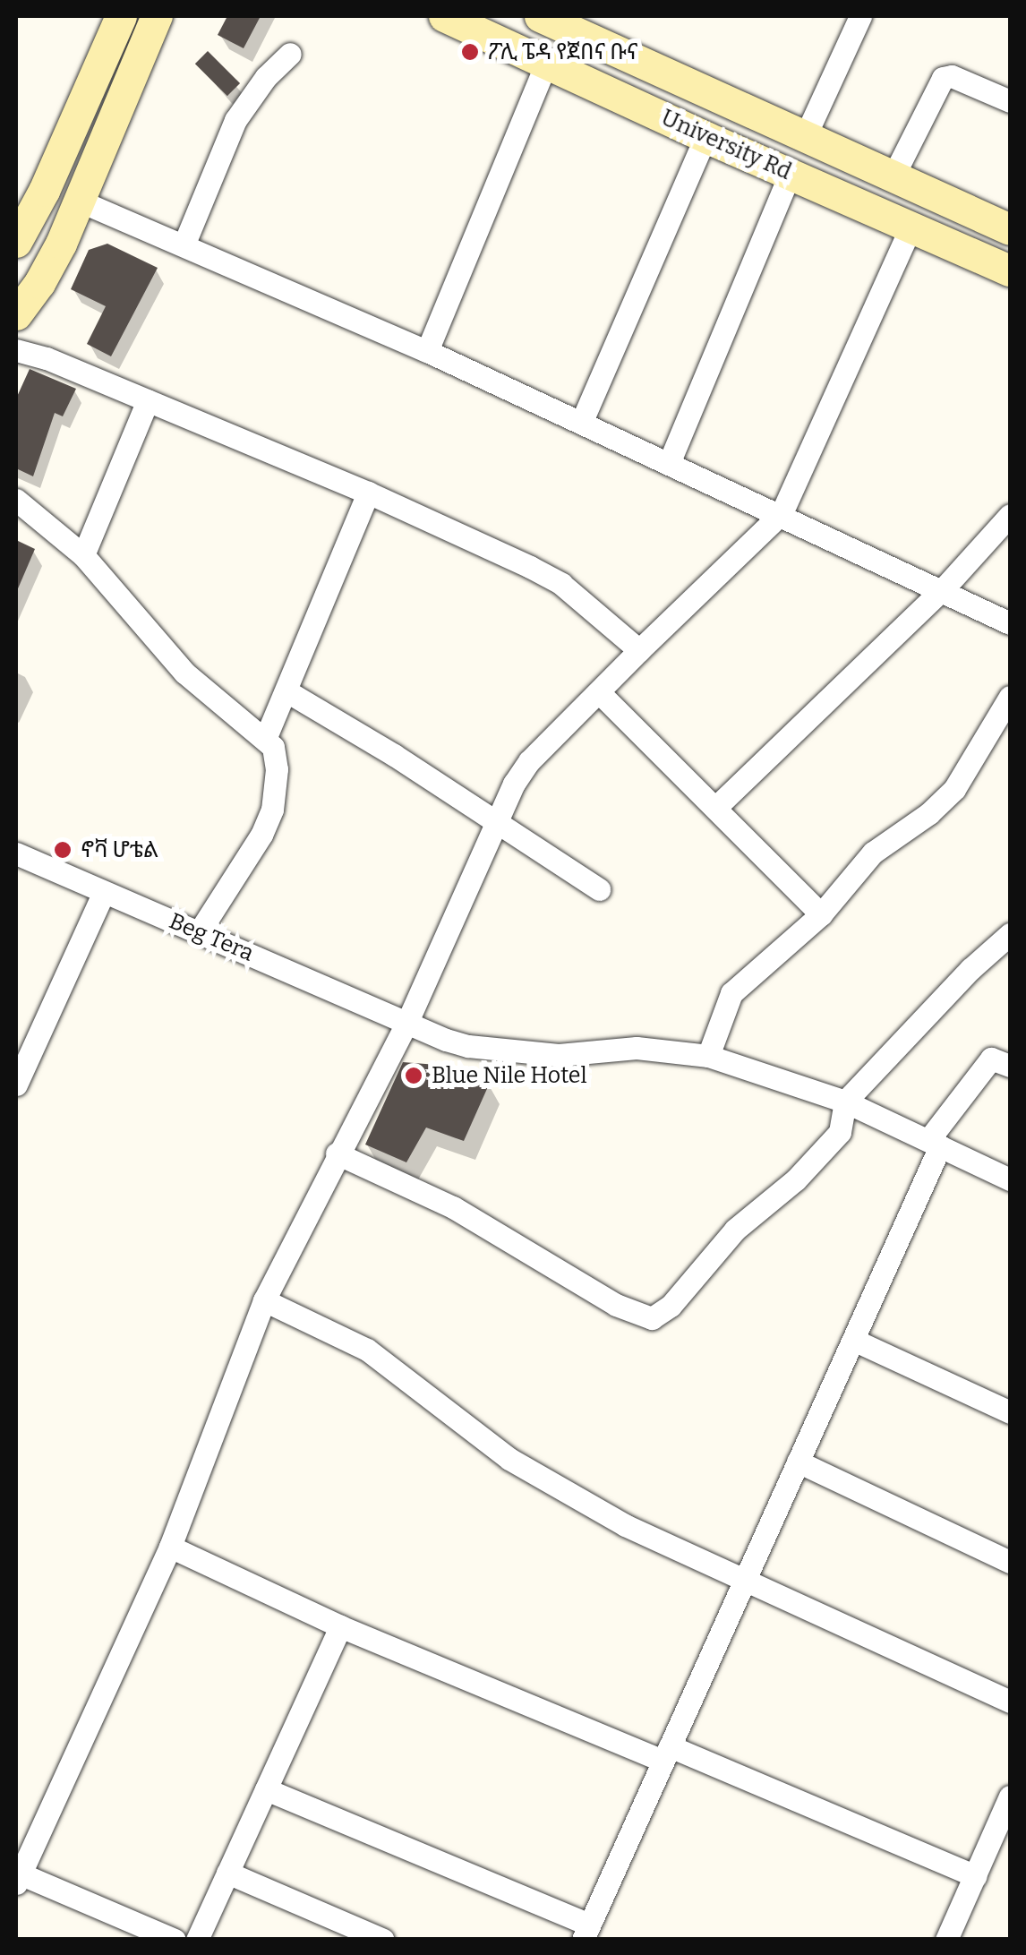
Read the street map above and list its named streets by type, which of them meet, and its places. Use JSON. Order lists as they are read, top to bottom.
{
  "streets": {
    "street": ["University Rd", "Beg Tera"]
  },
  "places": ["ፖሊ ፔዳ የጀበና ቡና", "ኖቫ ሆቴል", "Blue Nile Hotel"]
}
